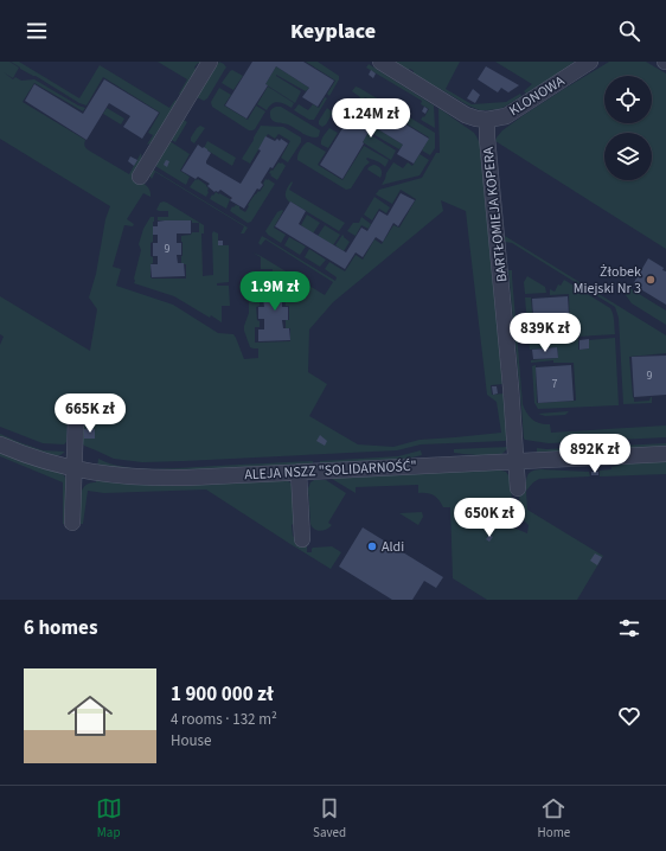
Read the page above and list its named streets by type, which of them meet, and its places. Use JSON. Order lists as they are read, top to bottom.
{
  "streets": {
    "street": ["KLONOWA", "BARTŁOMIEJA KOPERA", "ALEJA NSZZ \"SOLIDARNOŚĆ\""]
  },
  "crossings": [
    ["KLONOWA", "BARTŁOMIEJA KOPERA"],
    ["BARTŁOMIEJA KOPERA", "ALEJA NSZZ \"SOLIDARNOŚĆ\""]
  ],
  "places": ["Żłobek Miejski Nr 3", "Aldi"],
  "house_numbers": ["9", "9", "7"],
  "page": {
    "header": "Keyplace",
    "price": [
      "1.24M zł",
      "1.9M zł",
      "839K zł",
      "665K zł",
      "892K zł",
      "650K zł"
    ],
    "heading": "6 homes",
    "list": [
      {
        "name": "1 900 000 zł",
        "note": "4 rooms · 132 m² · House"
      }
    ],
    "tabs": ["Map", "Saved", "Home"]
  }
}
